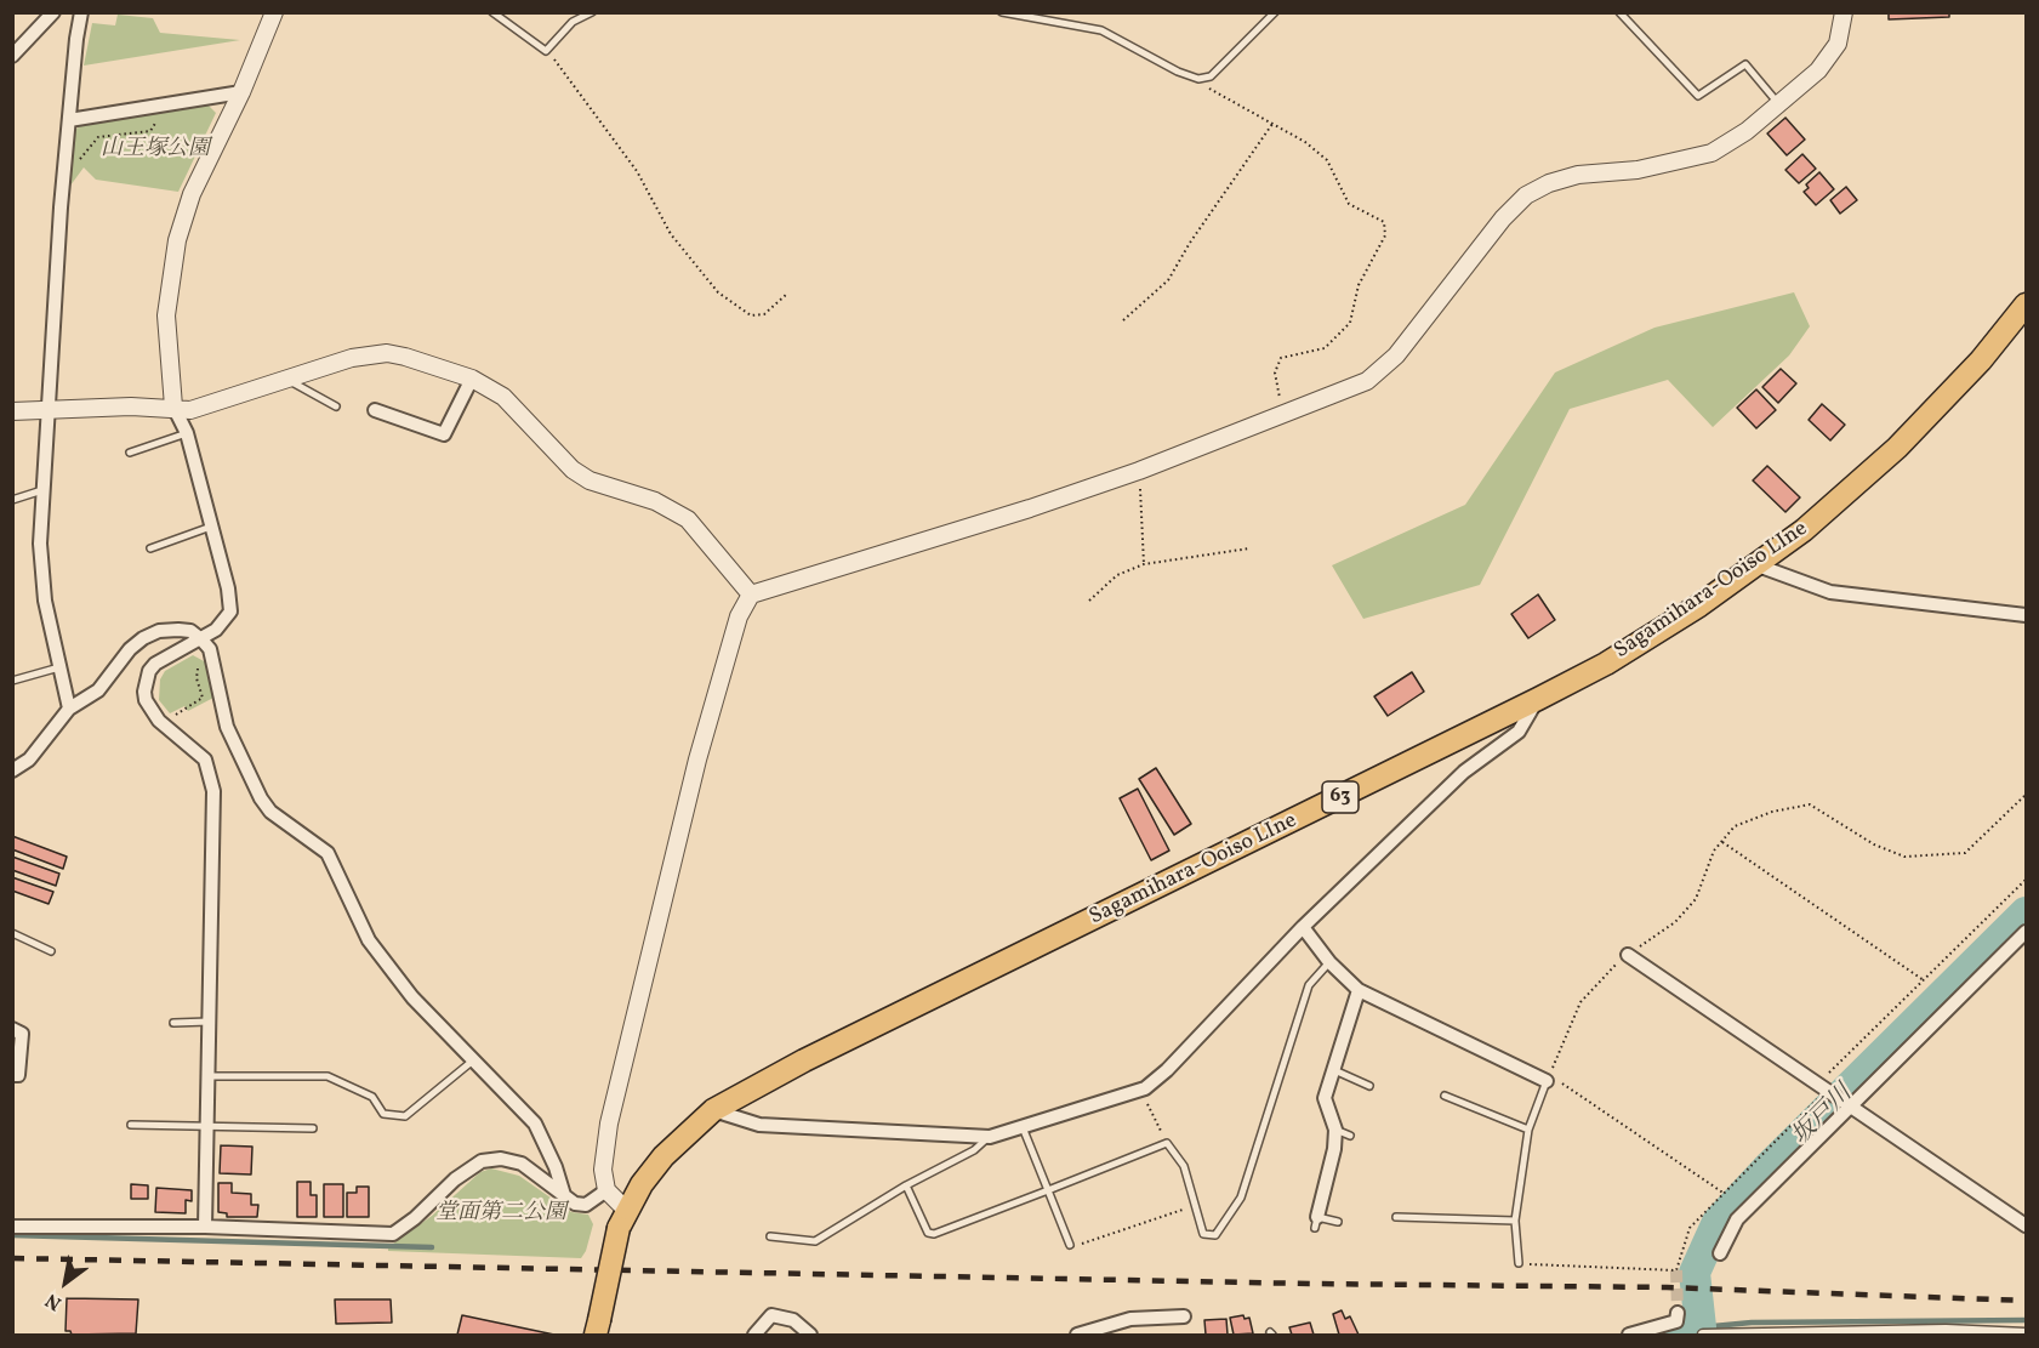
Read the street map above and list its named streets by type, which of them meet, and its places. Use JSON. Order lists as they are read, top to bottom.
{
  "streets": {
    "main road": ["Sagamihara-Ooiso LIne", "63"]
  },
  "water": ["坂戸川"],
  "parks": ["山王塚公園", "堂面第二公園"],
  "north": "bottom left"
}
